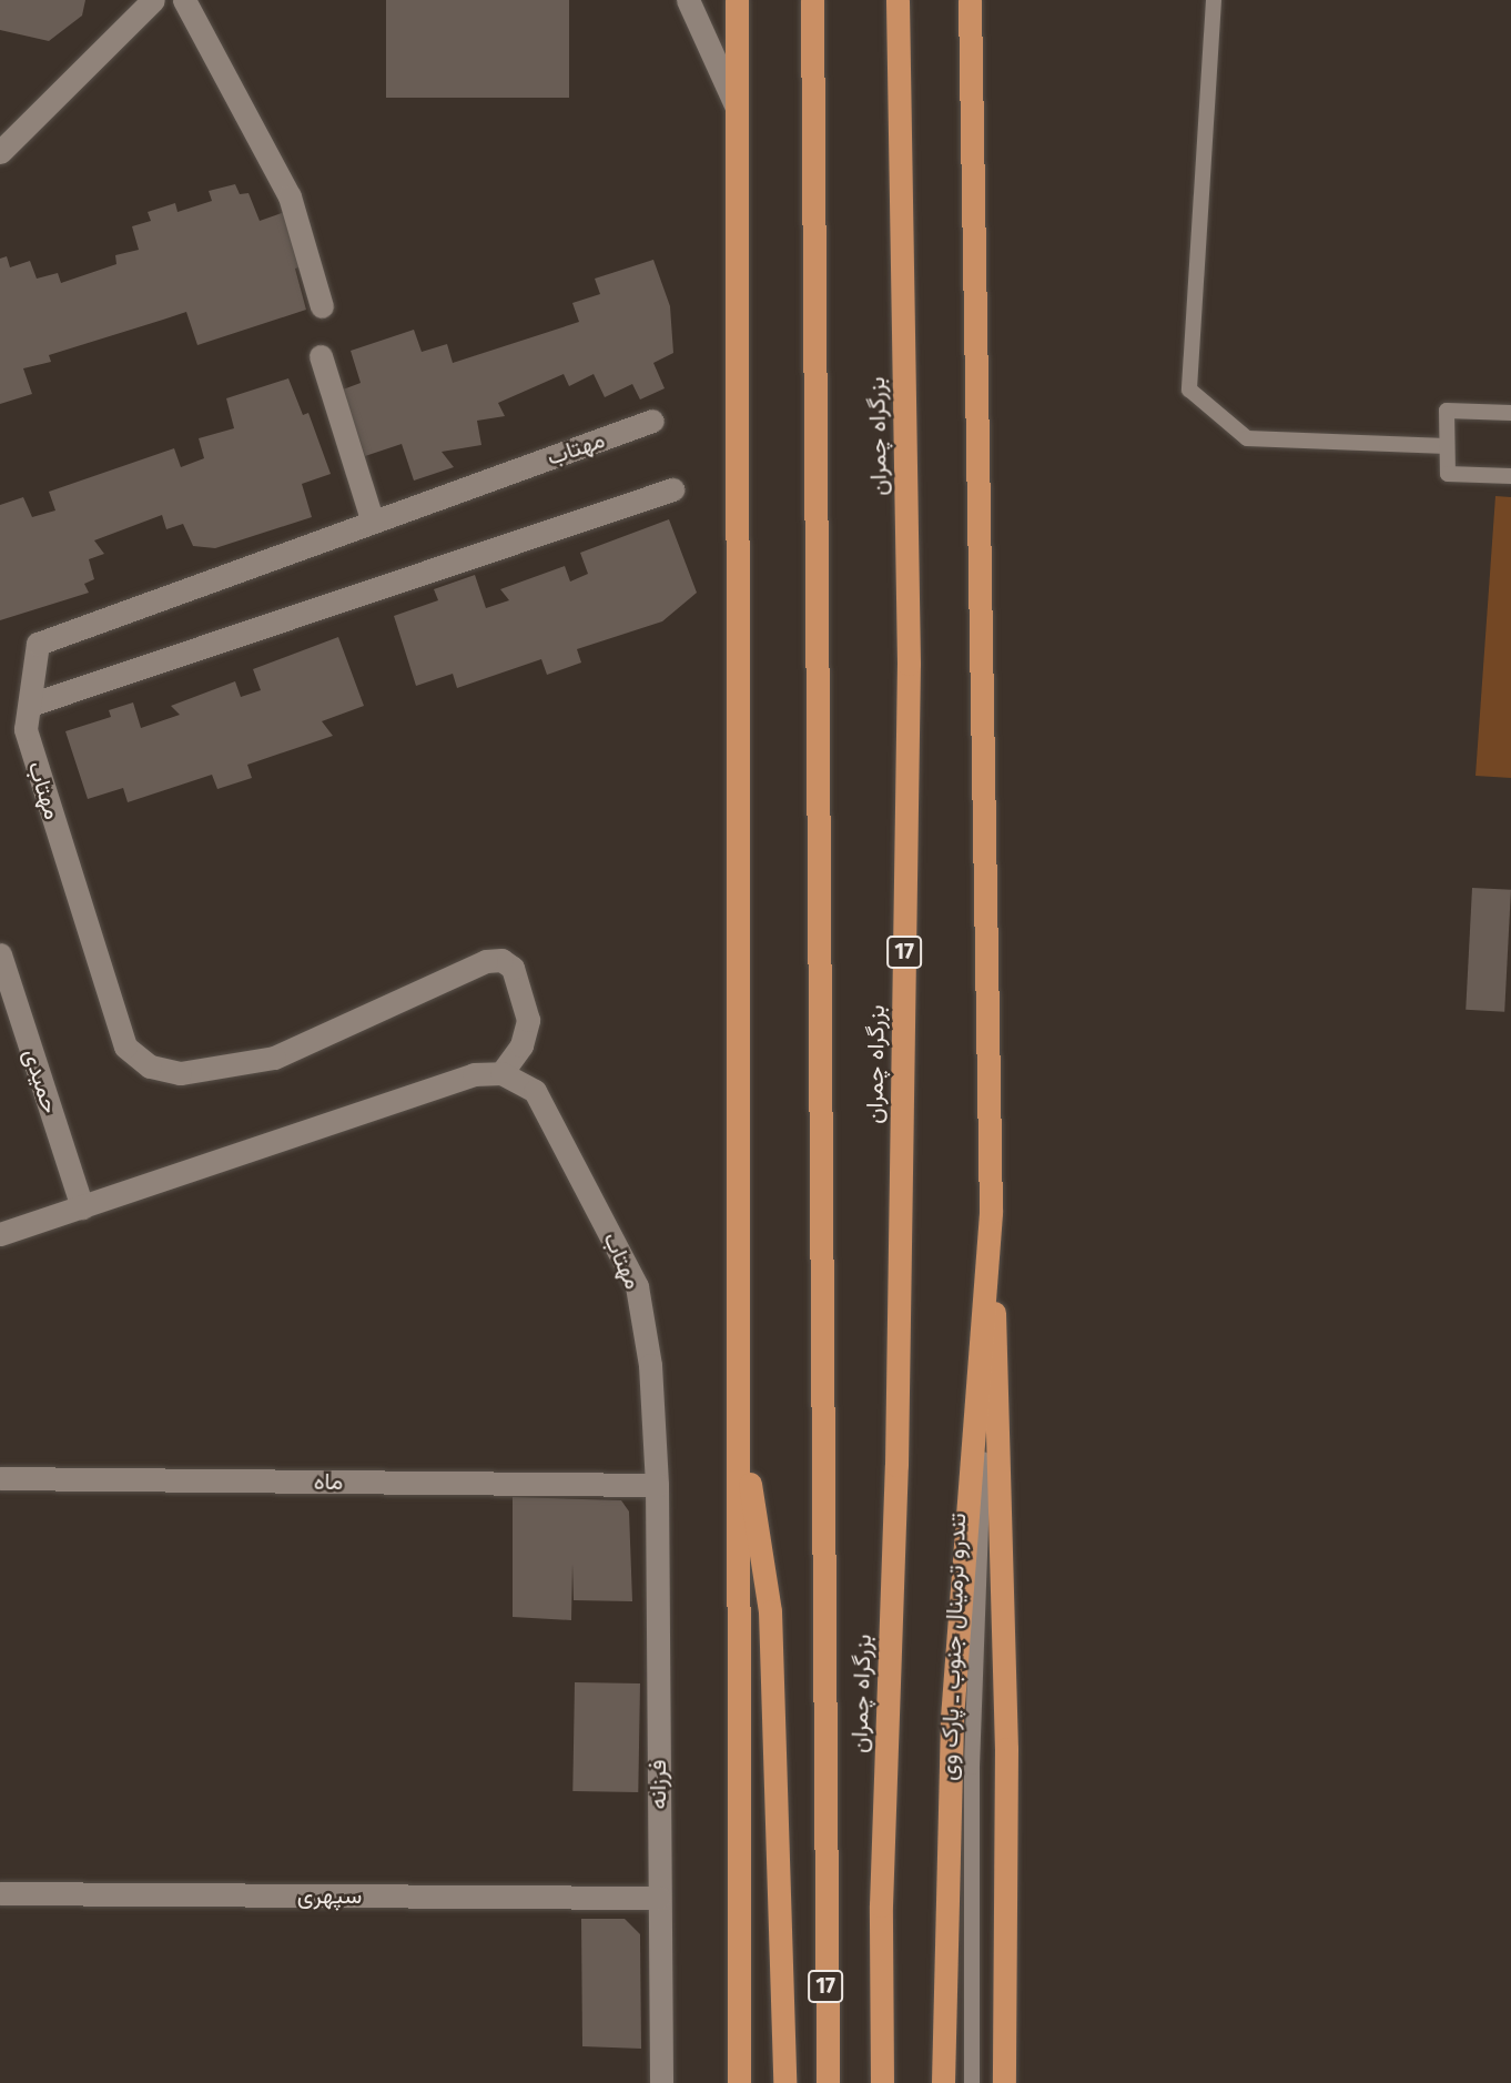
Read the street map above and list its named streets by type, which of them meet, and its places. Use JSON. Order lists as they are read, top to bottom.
{
  "streets": {
    "highway": ["بزرگراه چمران", "17"],
    "street": [
      "مهتاب",
      "حمیدی",
      "ماه",
      "فرزانه",
      "سپهری"
    ],
    "lane": ["تندرو ترمینال جنوب ـ پارک وی"]
  },
  "crossings": [
    ["مهتاب", "ماه"],
    ["مهتاب", "فرزانه"],
    ["ماه", "فرزانه"],
    ["فرزانه", "سپهری"]
  ]
}
